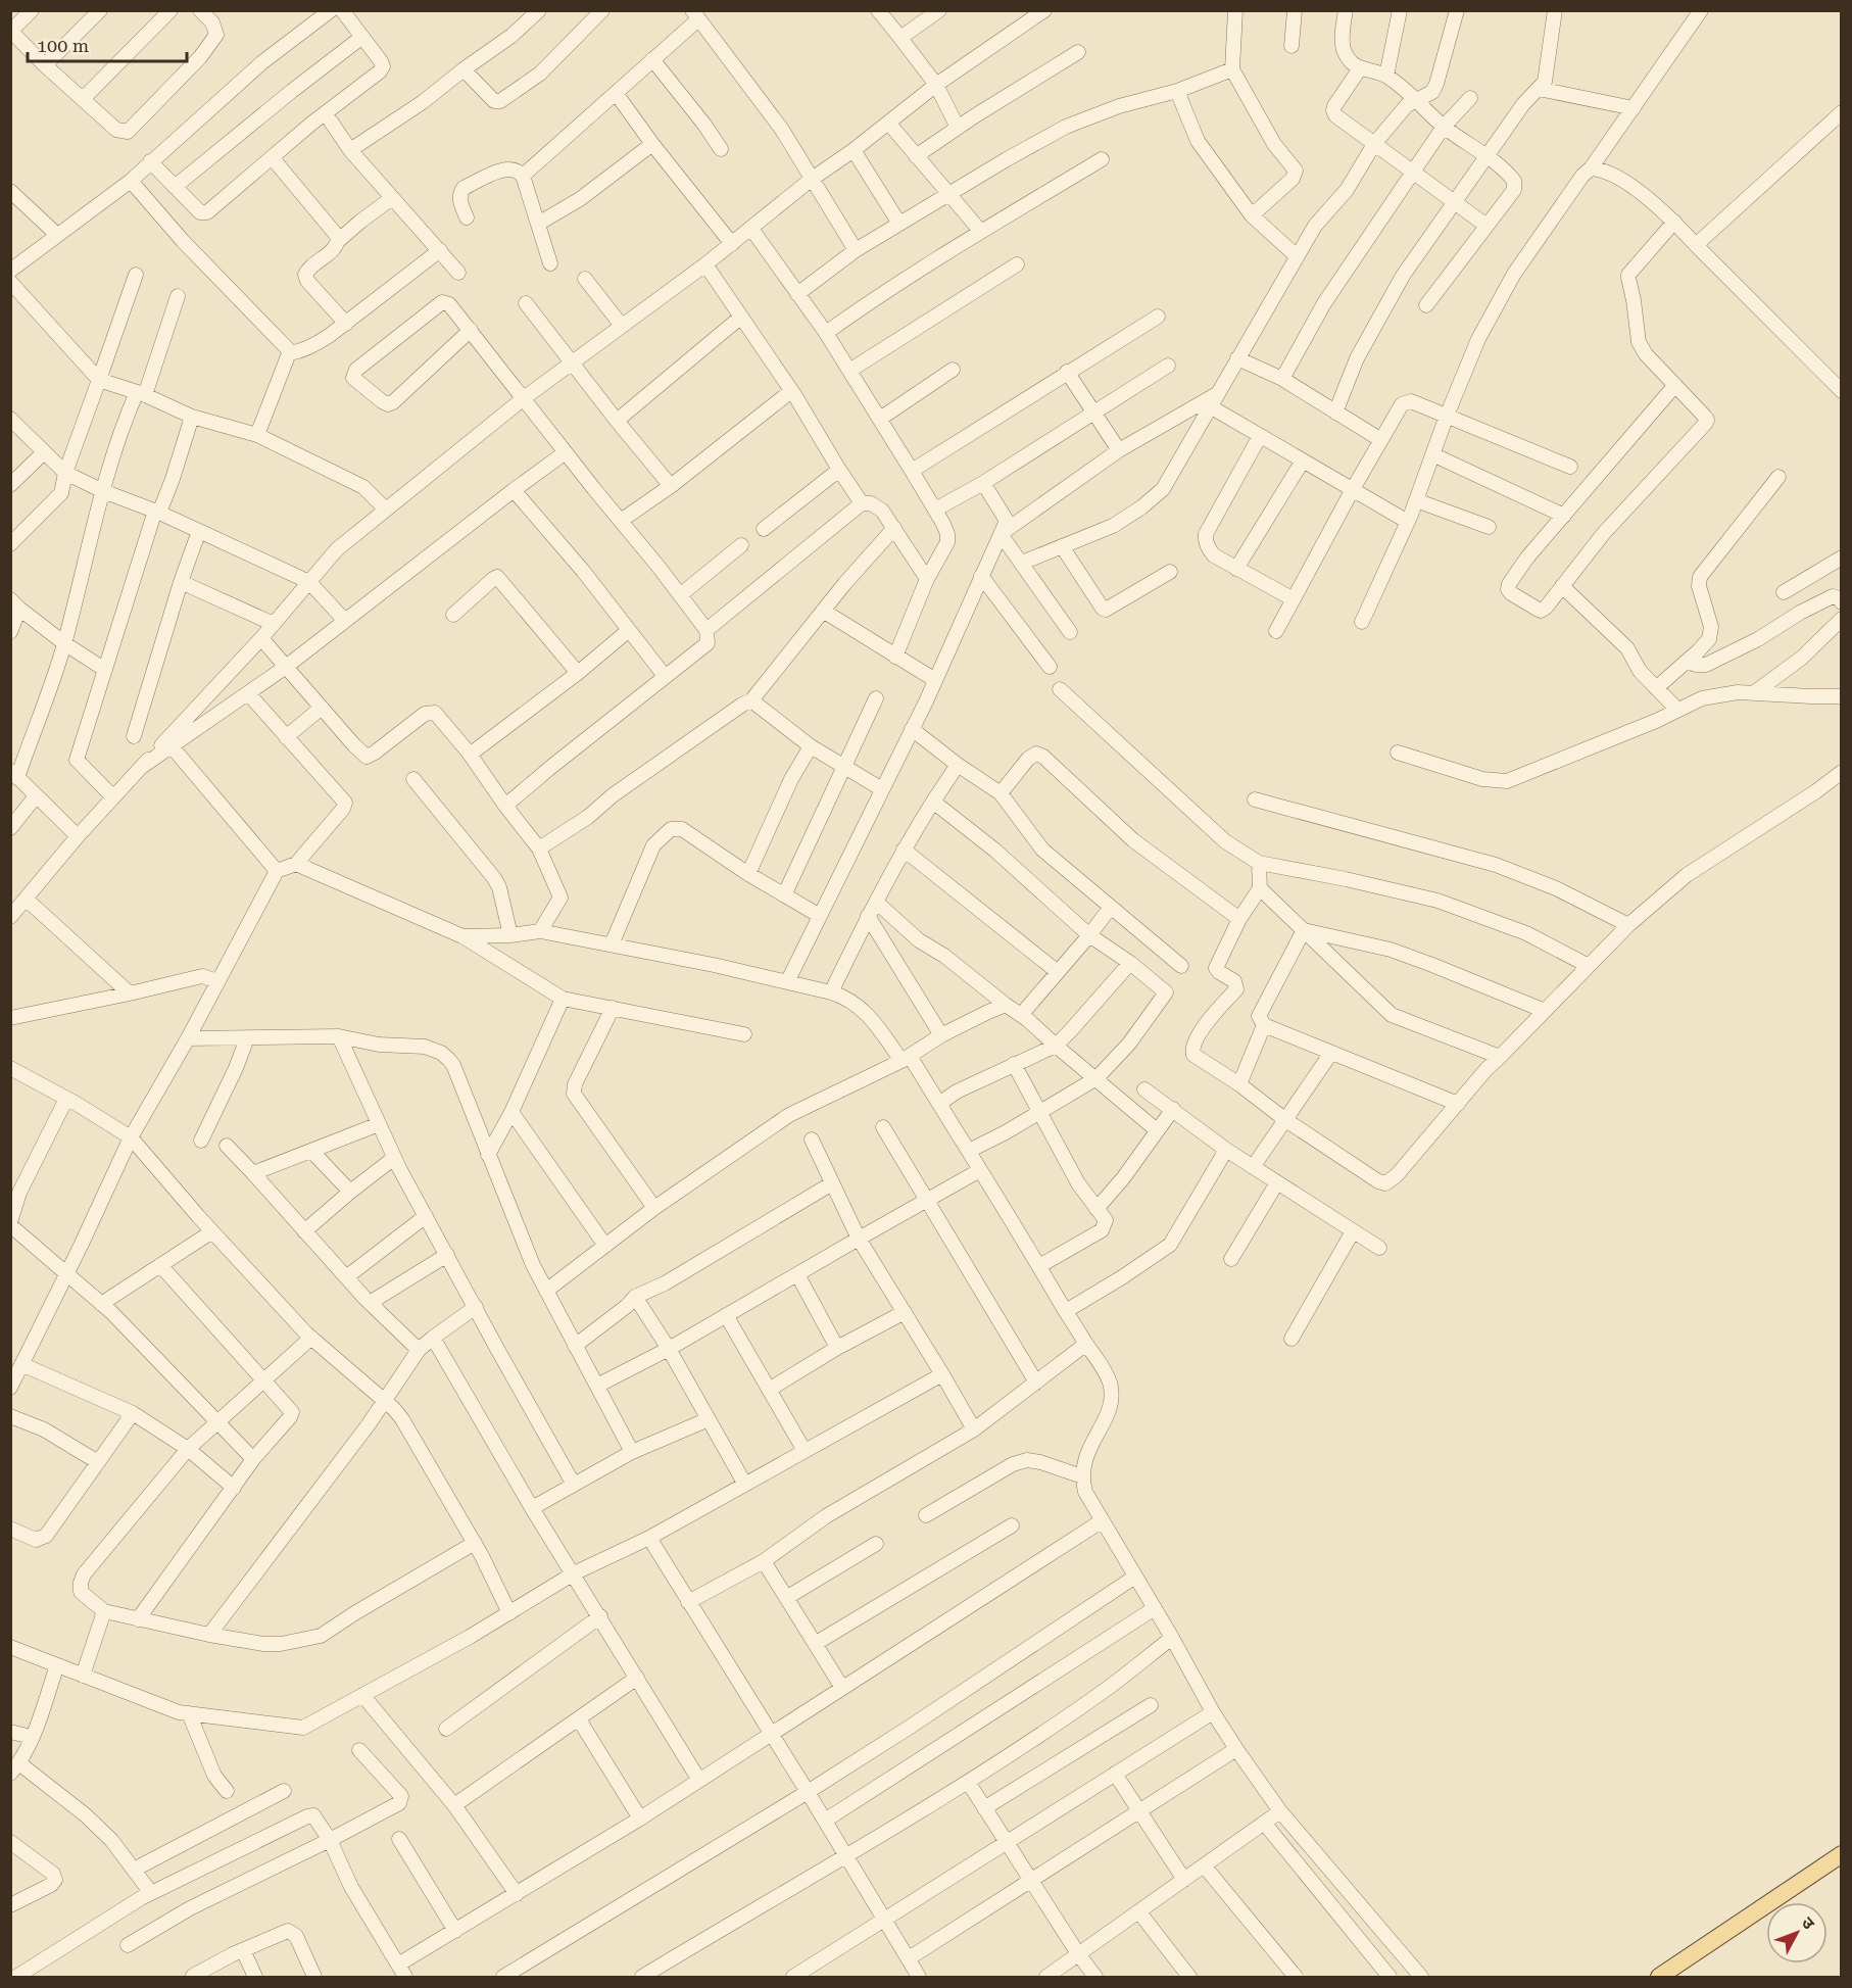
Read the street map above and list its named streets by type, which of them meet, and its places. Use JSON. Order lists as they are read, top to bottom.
{
  "scale_bar": "100 m",
  "north": "top right"
}
